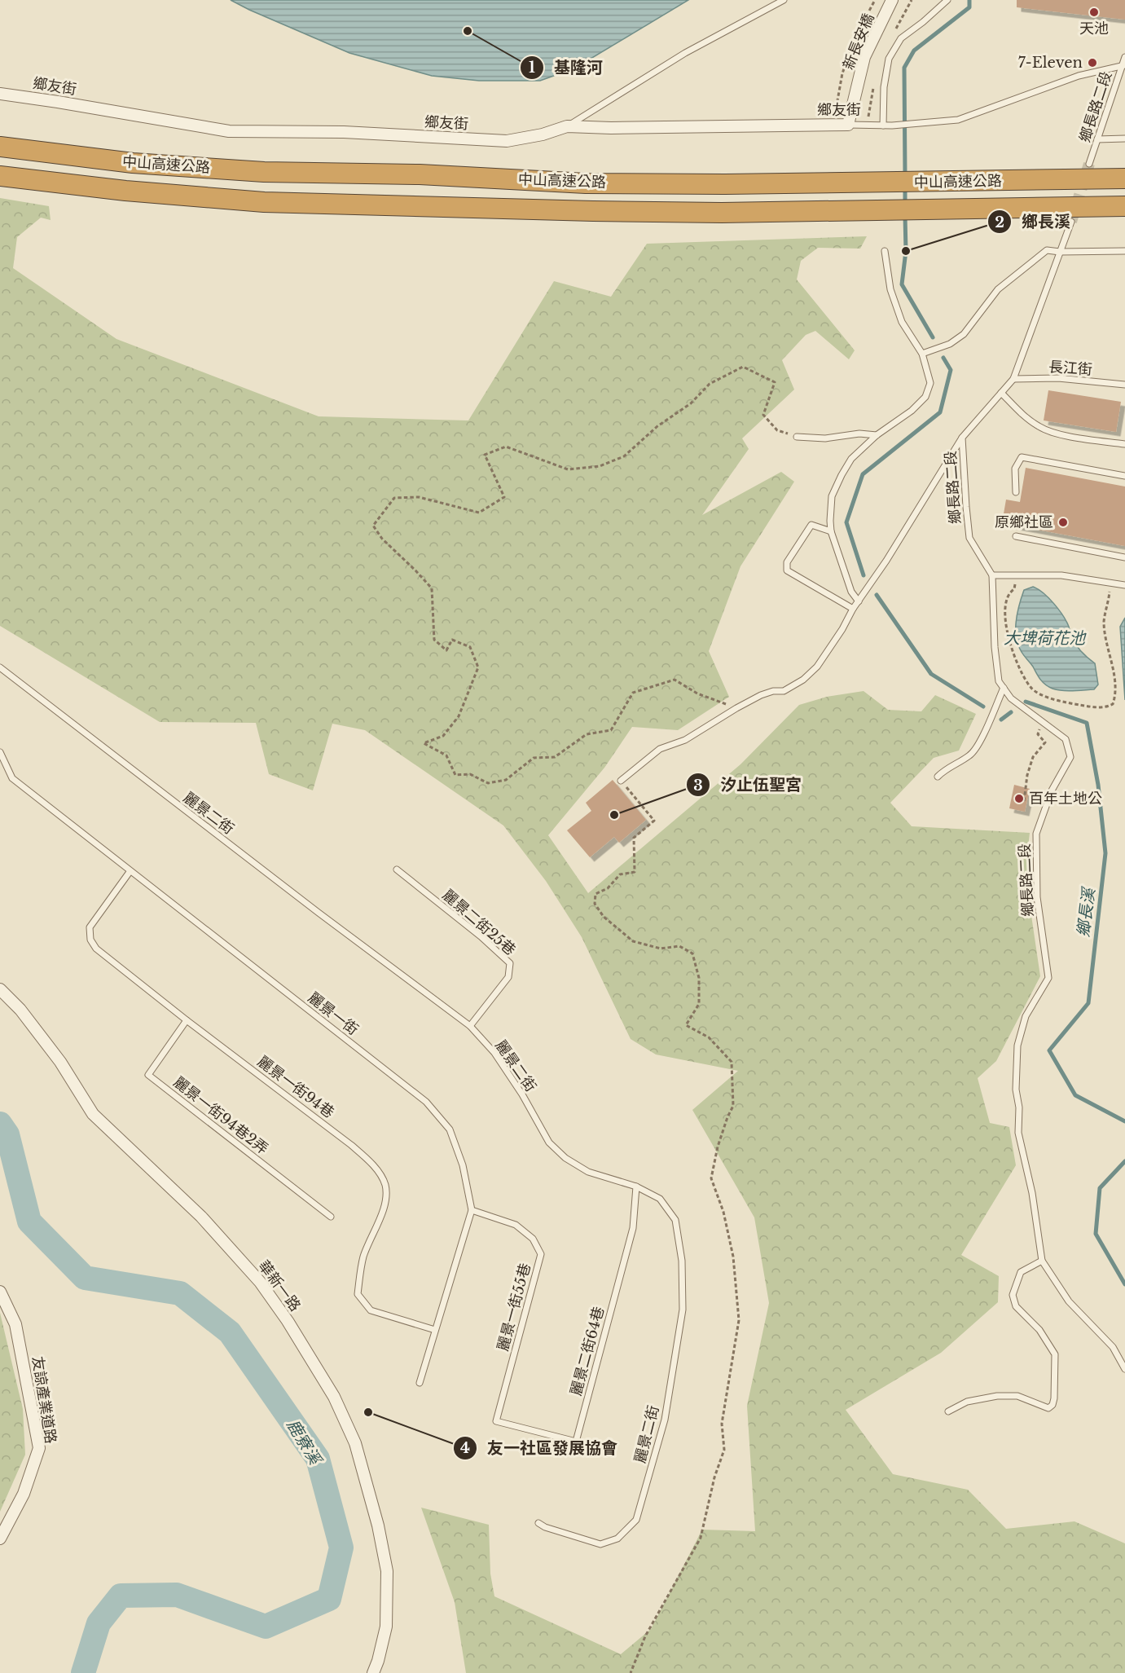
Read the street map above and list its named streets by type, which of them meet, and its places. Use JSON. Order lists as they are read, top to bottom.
{
  "streets": {
    "highway": ["中山高速公路"],
    "street": [
      "新長安橋",
      "鄉友街",
      "華新一路",
      "友諒產業道路"
    ],
    "lane": [
      "鄉長路二段",
      "長江街",
      "麗景二街",
      "麗景二街25巷",
      "麗景一街",
      "麗景一街94巷",
      "麗景一街94巷2弄",
      "麗景一街55巷",
      "麗景二街64巷"
    ]
  },
  "crossings": [
    ["新長安橋", "鄉友街"],
    ["鄉友街", "鄉長路二段"],
    ["鄉長路二段", "長江街"],
    ["麗景二街", "麗景二街25巷"],
    ["麗景二街", "麗景二街64巷"],
    ["麗景一街", "麗景一街94巷"],
    ["麗景一街", "麗景一街55巷"],
    ["麗景一街94巷", "麗景一街94巷2弄"],
    ["麗景一街55巷", "麗景二街64巷"]
  ],
  "water": ["大埤荷花池", "鄉長溪", "鹿寮溪"],
  "places": [
    "天池",
    "基隆河",
    "7-Eleven",
    "鄉長溪",
    "原鄉社區",
    "百年土地公",
    "汐止伍聖宮",
    "友一社區發展協會"
  ]
}
